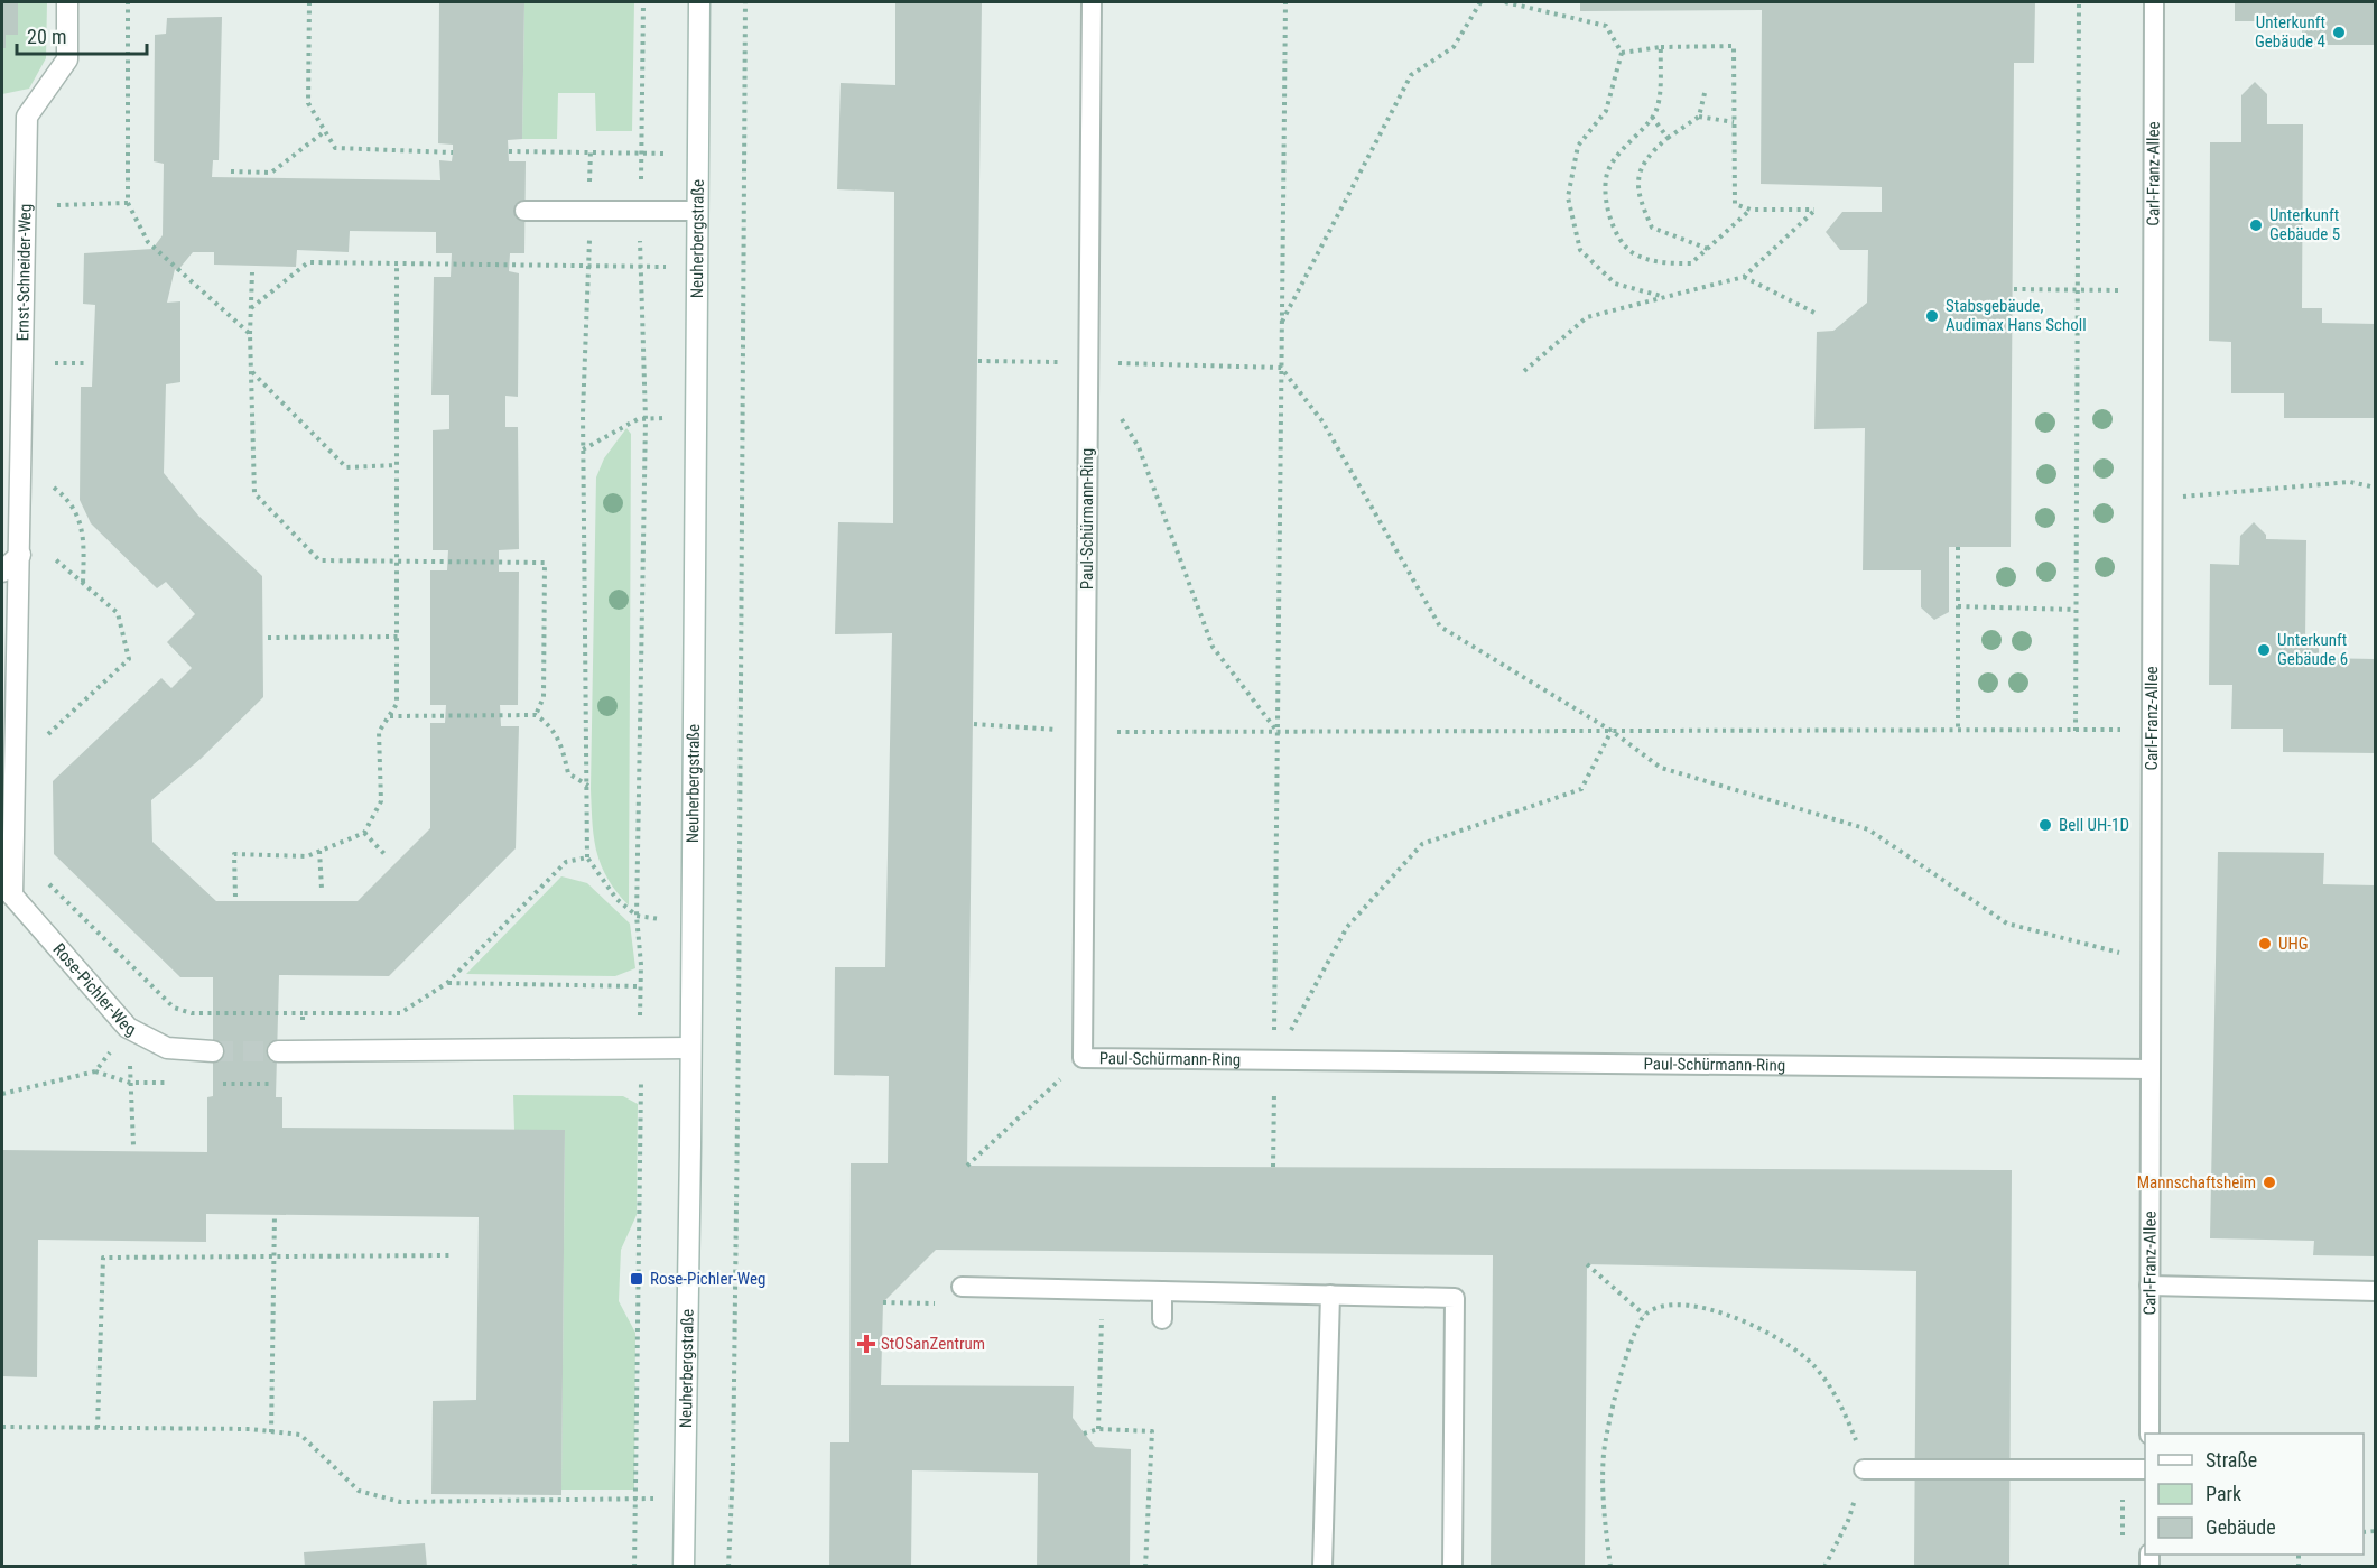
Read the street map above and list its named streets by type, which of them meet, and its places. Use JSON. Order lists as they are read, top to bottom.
{
  "streets": {
    "street": ["Neuherbergstraße", "Ernst-Schneider-Weg", "Rose-Pichler-Weg"],
    "lane": ["Carl-Franz-Allee", "Paul-Schürmann-Ring"]
  },
  "crossings": [
    ["Carl-Franz-Allee", "Paul-Schürmann-Ring"],
    ["Ernst-Schneider-Weg", "Rose-Pichler-Weg"]
  ],
  "places": {
    "other": [
      "Unterkunft Gebäude 4",
      "Unterkunft Gebäude 5",
      "Stabsgebäude, Audimax Hans Scholl",
      "Unterkunft Gebäude 6",
      "Bell UH-1D",
      "UHG",
      "Mannschaftsheim"
    ],
    "transit": ["Rose-Pichler-Weg"],
    "health": ["StOSanZentrum"]
  },
  "legend": ["Straße", "Park", "Gebäude"],
  "scale_bar": "20 m"
}
